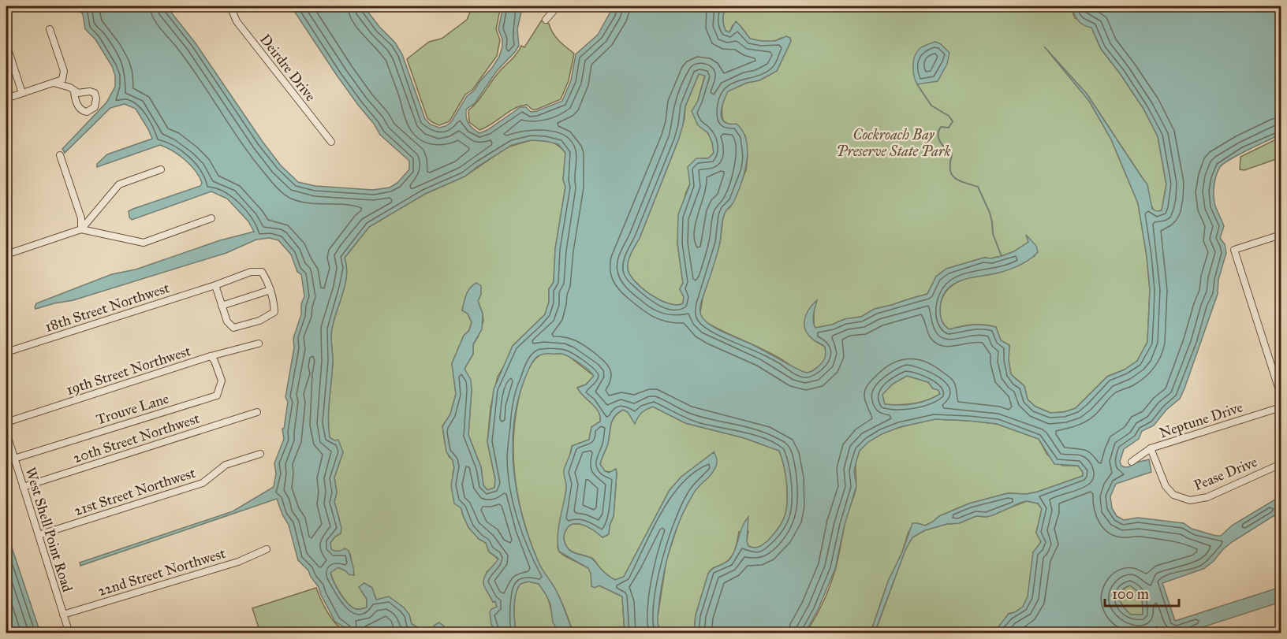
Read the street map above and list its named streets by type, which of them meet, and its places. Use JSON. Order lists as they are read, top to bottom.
{
  "streets": {
    "street": [
      "Deirdre Drive",
      "18th Street Northwest",
      "19th Street Northwest",
      "Trouve Lane",
      "Neptune Drive",
      "20th Street Northwest",
      "Pease Drive",
      "21st Street Northwest",
      "West Shell Point Road",
      "22nd Street Northwest"
    ]
  },
  "crossings": [
    ["19th Street Northwest", "Trouve Lane"],
    ["Trouve Lane", "West Shell Point Road"],
    ["Neptune Drive", "Pease Drive"],
    ["20th Street Northwest", "West Shell Point Road"],
    ["21st Street Northwest", "West Shell Point Road"],
    ["West Shell Point Road", "22nd Street Northwest"]
  ],
  "parks": ["Cockroach Bay Preserve State Park"],
  "scale_bar": "100 m"
}
